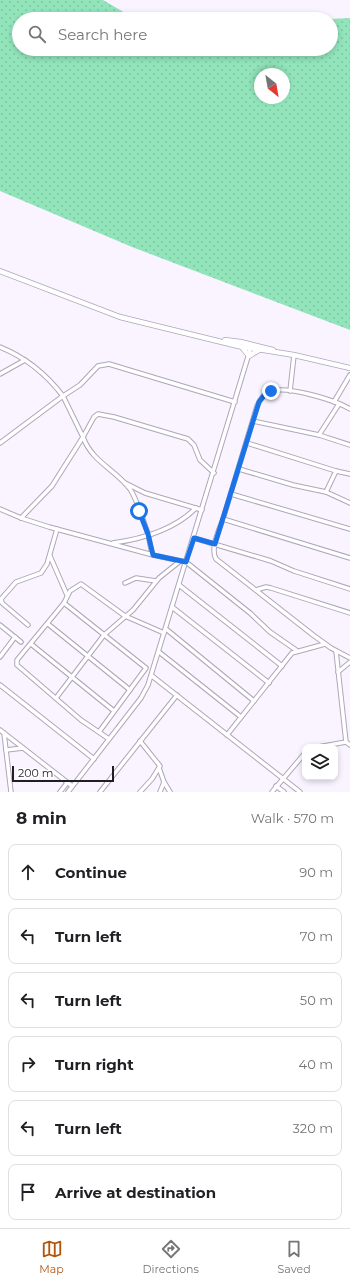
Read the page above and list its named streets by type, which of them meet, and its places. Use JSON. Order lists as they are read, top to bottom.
{
  "scale_bar": "200 m",
  "north": "bottom right",
  "page": {
    "search": "Search here",
    "scale": "200 m",
    "heading": ["8 min", "Walk · 570 m"],
    "list": [
      ["Continue", "90 m"],
      ["Turn left", "70 m"],
      ["Turn left", "50 m"],
      ["Turn right", "40 m"],
      ["Turn left", "320 m"],
      "Arrive at destination"
    ],
    "nav": ["Map", "Directions", "Saved"]
  }
}
